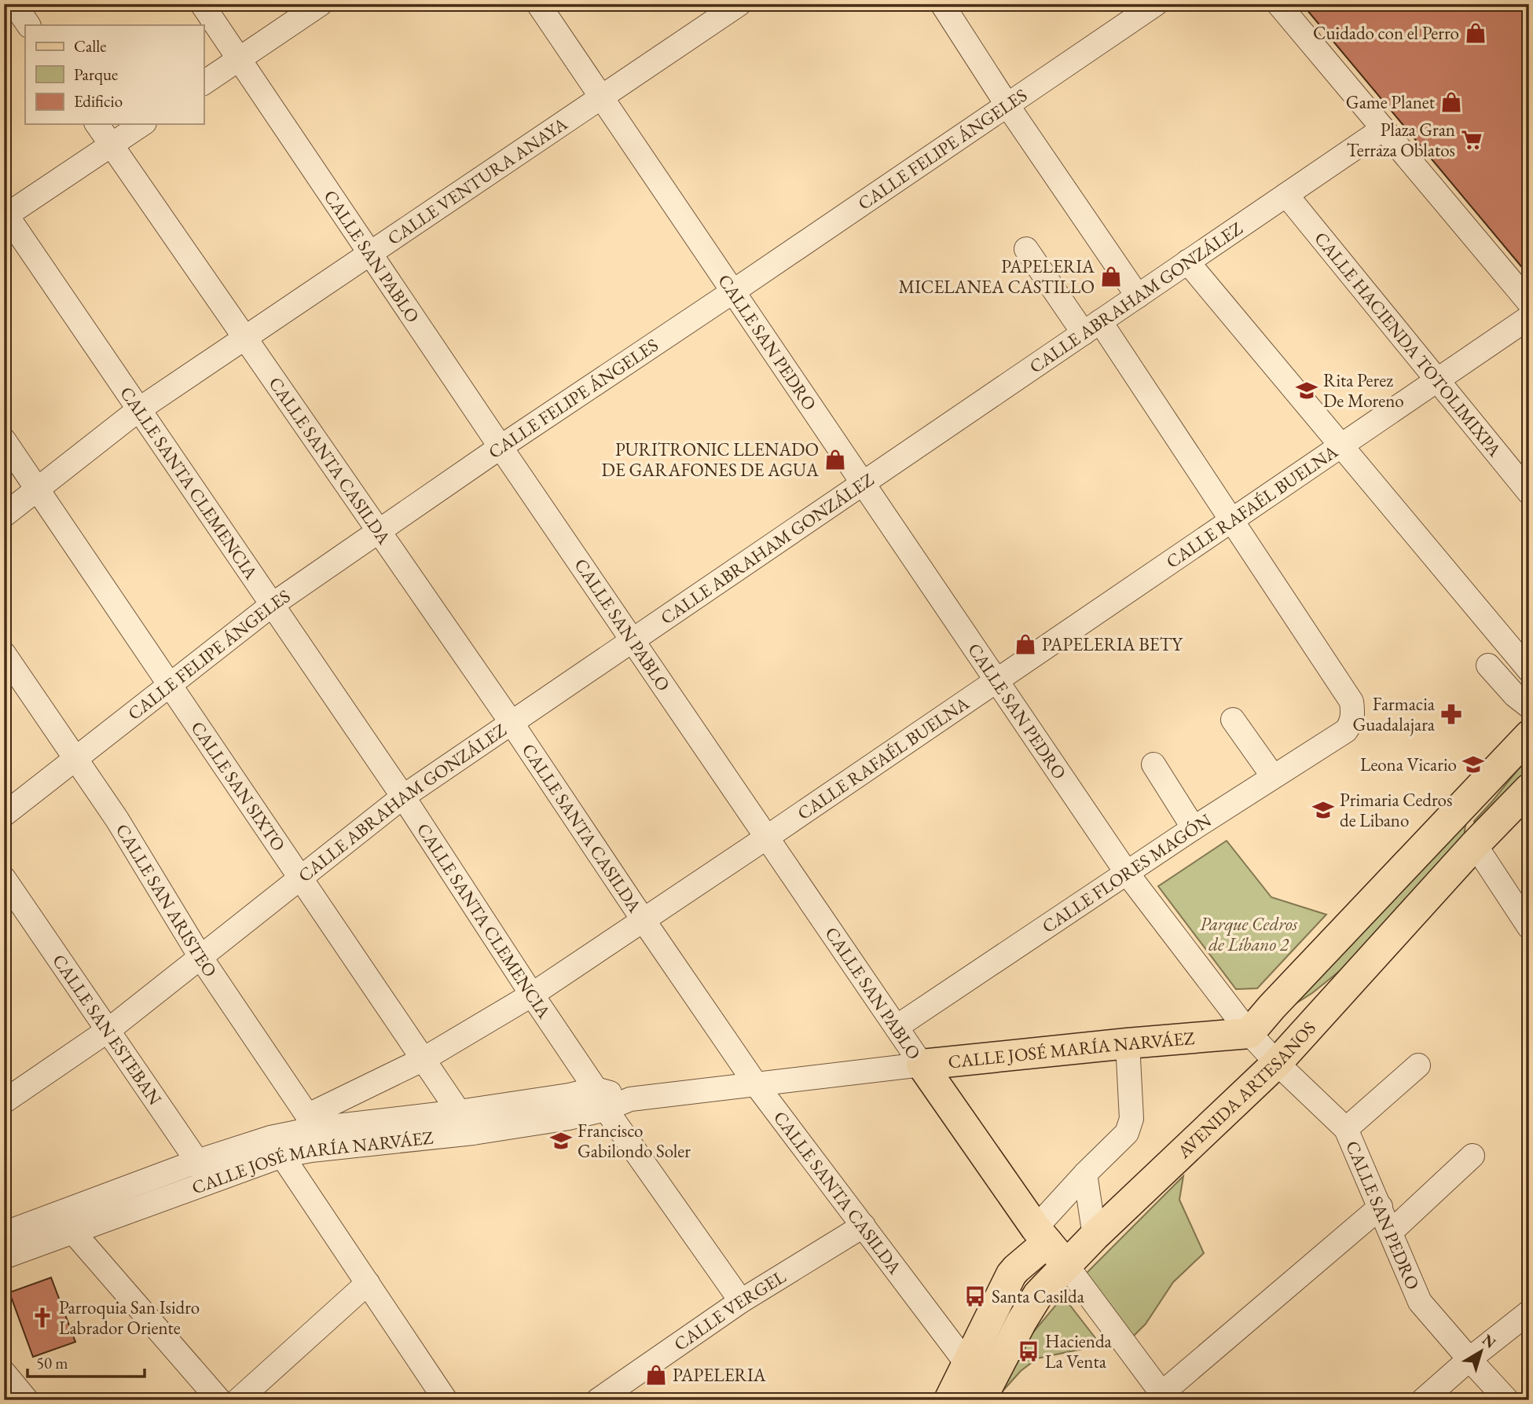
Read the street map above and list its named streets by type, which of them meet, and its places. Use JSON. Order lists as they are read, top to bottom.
{
  "streets": {
    "main road": ["CALLE SAN PABLO", "CALLE JOSÉ MARÍA NARVÁEZ", "AVENIDA ARTESANOS"],
    "street": [
      "CALLE FELIPE ÁNGELES",
      "CALLE VENTURA ANAYA",
      "CALLE ABRAHAM GONZÁLEZ",
      "CALLE SAN PEDRO",
      "CALLE HACIENDA TOTOLIMIXPA",
      "CALLE SANTA CASILDA",
      "CALLE SANTA CLEMENCIA",
      "CALLE RAFAÉL BUELNA",
      "CALLE SAN SIXTO",
      "CALLE FLORES MAGÓN",
      "CALLE SAN ARISTEO",
      "CALLE SAN ESTEBAN",
      "CALLE VERGEL"
    ]
  },
  "crossings": [
    ["CALLE FELIPE ÁNGELES", "CALLE SAN PABLO"],
    ["CALLE FELIPE ÁNGELES", "CALLE SAN PEDRO"],
    ["CALLE FELIPE ÁNGELES", "CALLE SANTA CASILDA"],
    ["CALLE FELIPE ÁNGELES", "CALLE SANTA CLEMENCIA"],
    ["CALLE FELIPE ÁNGELES", "CALLE SAN SIXTO"],
    ["CALLE FELIPE ÁNGELES", "CALLE SAN ARISTEO"],
    ["CALLE VENTURA ANAYA", "CALLE SAN PABLO"],
    ["CALLE VENTURA ANAYA", "CALLE SAN PEDRO"],
    ["CALLE VENTURA ANAYA", "CALLE SANTA CASILDA"],
    ["CALLE VENTURA ANAYA", "CALLE SANTA CLEMENCIA"],
    ["CALLE VENTURA ANAYA", "CALLE SAN SIXTO"],
    ["CALLE SAN PABLO", "CALLE ABRAHAM GONZÁLEZ"],
    ["CALLE SAN PABLO", "CALLE RAFAÉL BUELNA"],
    ["CALLE SAN PABLO", "CALLE FLORES MAGÓN"],
    ["CALLE SAN PABLO", "CALLE JOSÉ MARÍA NARVÁEZ"],
    ["CALLE SAN PABLO", "AVENIDA ARTESANOS"],
    ["CALLE ABRAHAM GONZÁLEZ", "CALLE SAN PEDRO"],
    ["CALLE ABRAHAM GONZÁLEZ", "CALLE HACIENDA TOTOLIMIXPA"],
    ["CALLE ABRAHAM GONZÁLEZ", "CALLE SANTA CASILDA"],
    ["CALLE ABRAHAM GONZÁLEZ", "CALLE SANTA CLEMENCIA"],
    ["CALLE ABRAHAM GONZÁLEZ", "CALLE SAN SIXTO"],
    ["CALLE ABRAHAM GONZÁLEZ", "CALLE SAN ARISTEO"],
    ["CALLE ABRAHAM GONZÁLEZ", "CALLE SAN ESTEBAN"],
    ["CALLE SAN PEDRO", "CALLE RAFAÉL BUELNA"],
    ["CALLE SAN PEDRO", "CALLE FLORES MAGÓN"],
    ["CALLE SAN PEDRO", "CALLE JOSÉ MARÍA NARVÁEZ"],
    ["CALLE SAN PEDRO", "AVENIDA ARTESANOS"],
    ["CALLE HACIENDA TOTOLIMIXPA", "CALLE RAFAÉL BUELNA"],
    ["CALLE SANTA CASILDA", "CALLE RAFAÉL BUELNA"],
    ["CALLE SANTA CASILDA", "CALLE JOSÉ MARÍA NARVÁEZ"],
    ["CALLE SANTA CASILDA", "CALLE VERGEL"],
    ["CALLE SANTA CLEMENCIA", "CALLE RAFAÉL BUELNA"],
    ["CALLE SANTA CLEMENCIA", "CALLE JOSÉ MARÍA NARVÁEZ"],
    ["CALLE SANTA CLEMENCIA", "CALLE VERGEL"],
    ["CALLE RAFAÉL BUELNA", "CALLE SAN SIXTO"],
    ["CALLE RAFAÉL BUELNA", "CALLE FLORES MAGÓN"],
    ["CALLE RAFAÉL BUELNA", "CALLE SAN ARISTEO"],
    ["CALLE RAFAÉL BUELNA", "CALLE JOSÉ MARÍA NARVÁEZ"],
    ["CALLE SAN SIXTO", "CALLE JOSÉ MARÍA NARVÁEZ"],
    ["CALLE SAN ARISTEO", "CALLE JOSÉ MARÍA NARVÁEZ"],
    ["CALLE SAN ESTEBAN", "CALLE JOSÉ MARÍA NARVÁEZ"],
    ["CALLE JOSÉ MARÍA NARVÁEZ", "AVENIDA ARTESANOS"]
  ],
  "parks": ["Parque Cedros de Líbano 2"],
  "places": {
    "shop": [
      "Cuidado con el Perro",
      "Game Planet",
      "PAPELERIA MICELANEA CASTILLO",
      "PURITRONIC LLENADO DE GARAFONES DE AGUA",
      "PAPELERIA BETY",
      "PAPELERIA"
    ],
    "supermarket": ["Plaza Gran Terraza Oblatos"],
    "school or university": [
      "Rita Perez De Moreno",
      "Leona Vicario",
      "Primaria Cedros de Libano",
      "Francisco Gabilondo Soler"
    ],
    "pharmacy": ["Farmacia Guadalajara"],
    "bus stop": ["Santa Casilda", "Hacienda La Venta"],
    "church": ["Parroquia San Isidro Labrador Oriente"]
  },
  "legend": ["Calle", "Parque", "Edificio"],
  "scale_bar": "50 m",
  "north": "top right"
}
